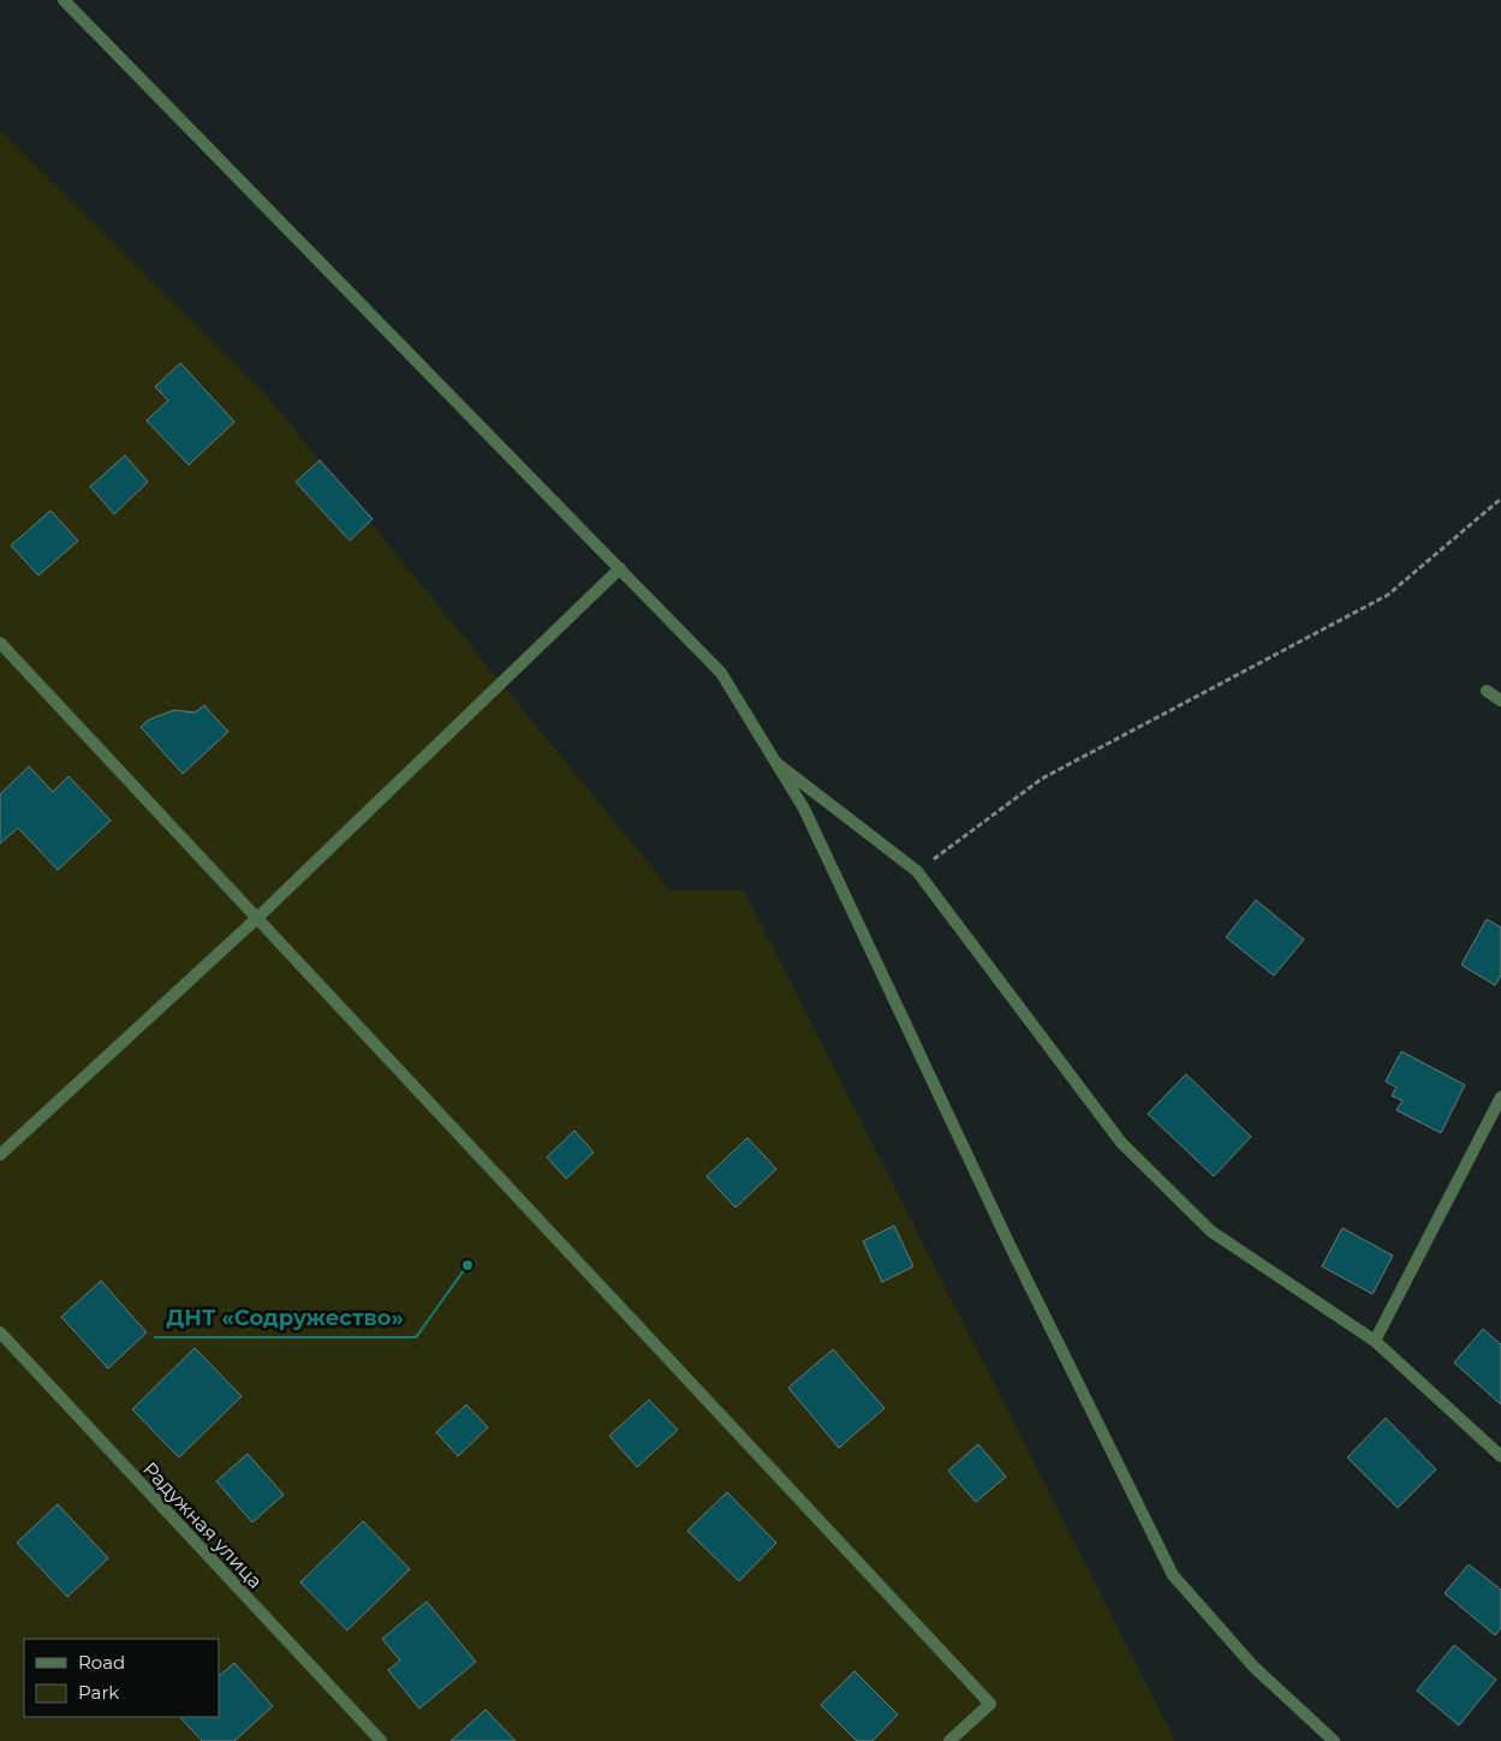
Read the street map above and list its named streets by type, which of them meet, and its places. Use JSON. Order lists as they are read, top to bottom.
{
  "streets": {
    "street": ["Радужная улица"]
  },
  "places": ["ДНТ «Содружество»"],
  "legend": ["Road", "Park"]
}
